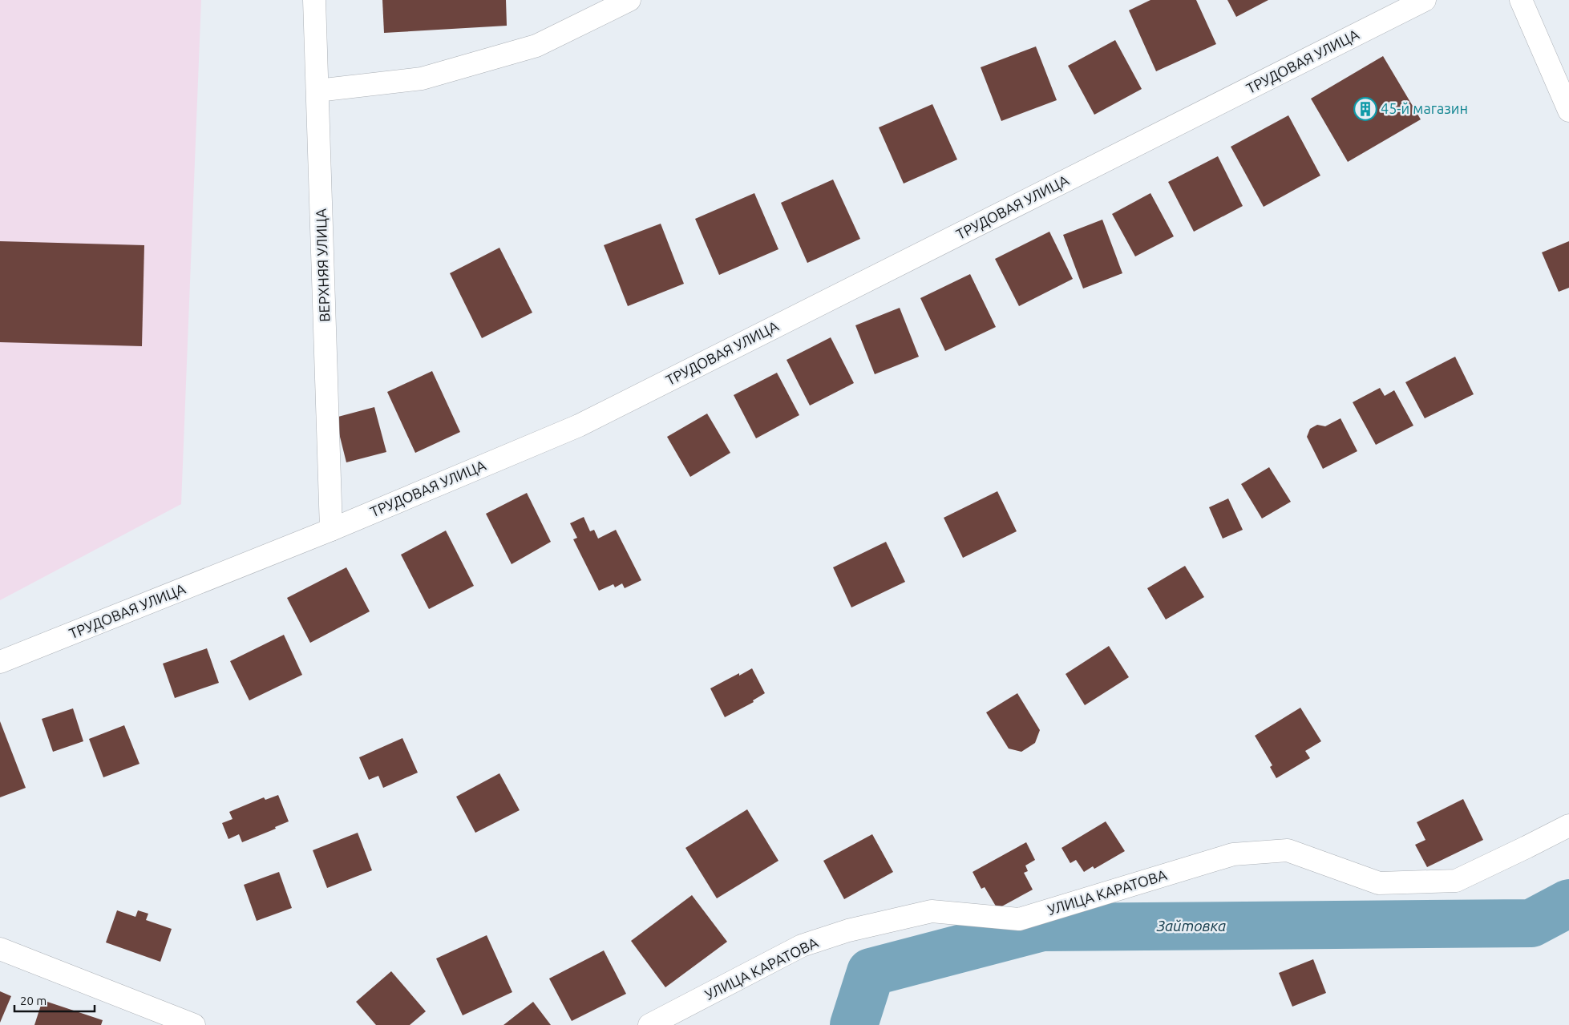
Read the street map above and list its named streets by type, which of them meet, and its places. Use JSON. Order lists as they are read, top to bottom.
{
  "streets": {
    "street": ["ТРУДОВАЯ УЛИЦА", "ВЕРХНЯЯ УЛИЦА", "УЛИЦА КАРАТОВА"]
  },
  "crossings": [
    ["ТРУДОВАЯ УЛИЦА", "ВЕРХНЯЯ УЛИЦА"]
  ],
  "water": ["Зайтовка"],
  "places": {
    "building": ["45-й магазин"]
  },
  "scale_bar": "20 m"
}
